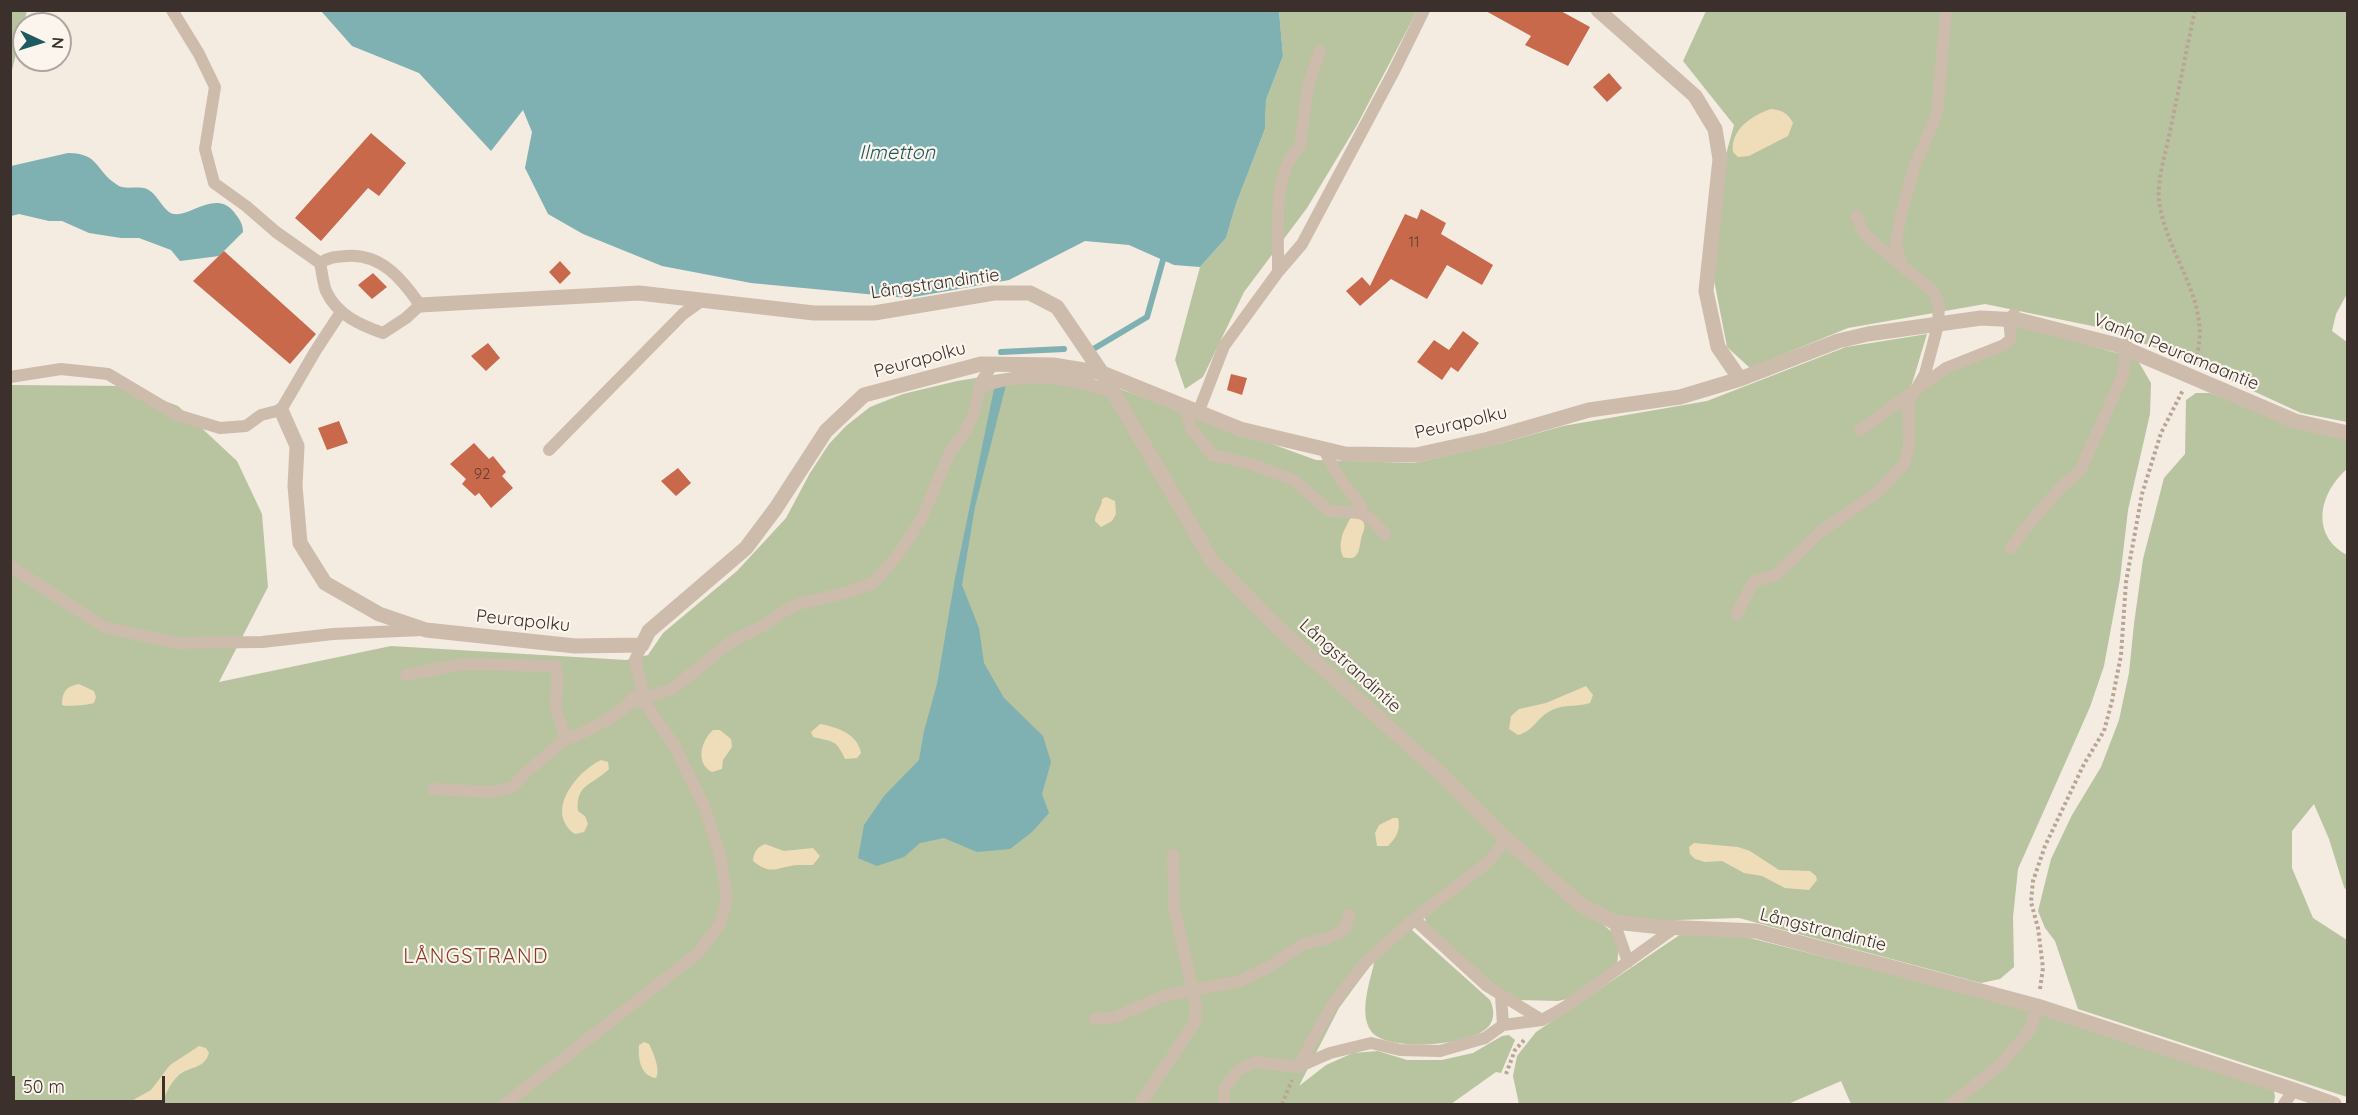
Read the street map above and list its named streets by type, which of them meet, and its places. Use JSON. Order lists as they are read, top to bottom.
{
  "streets": {
    "street": ["Långstrandintie", "Vanha Peuramaantie", "Peurapolku"]
  },
  "crossings": [
    ["Långstrandintie", "Peurapolku"],
    ["Vanha Peuramaantie", "Peurapolku"]
  ],
  "districts": ["LÅNGSTRAND"],
  "water": ["Ilmetton"],
  "house_numbers": ["11", "92"],
  "scale_bar": "50 m",
  "north": "right"
}
